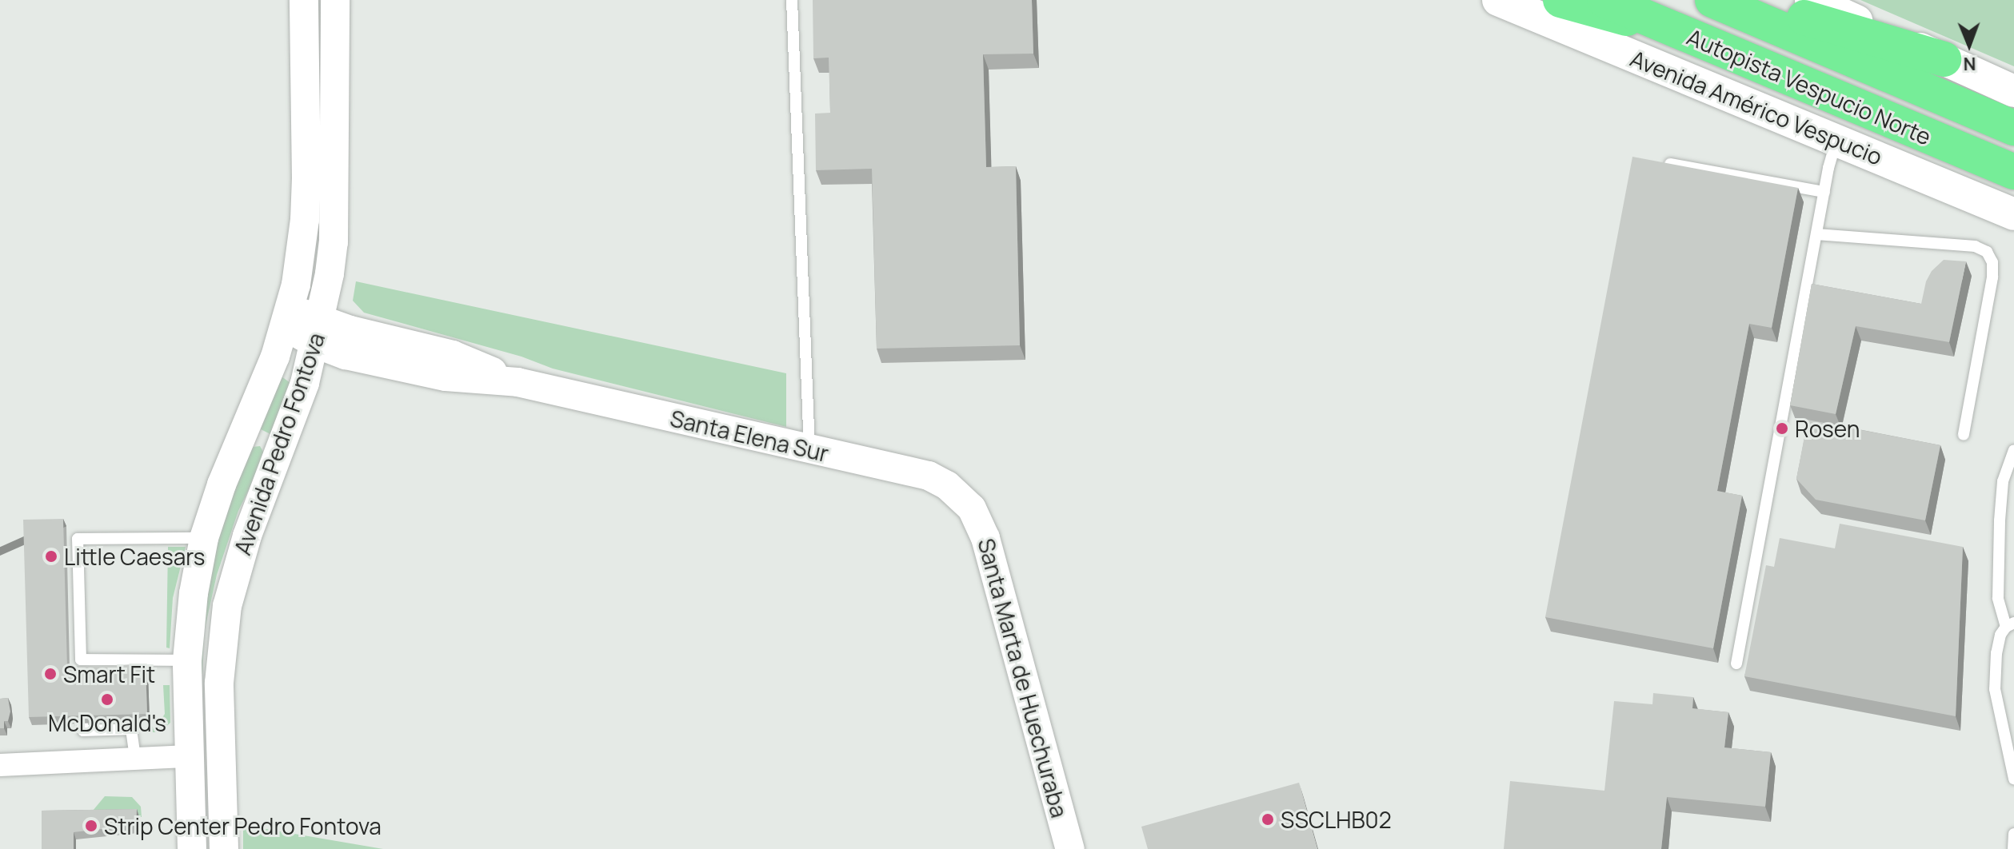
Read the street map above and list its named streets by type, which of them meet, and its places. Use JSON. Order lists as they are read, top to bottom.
{
  "streets": {
    "highway": ["Autopista Vespucio Norte"],
    "main road": ["Avenida Américo Vespucio"],
    "street": ["Santa Elena Sur", "Avenida Pedro Fontova", "Santa Marta de Huechuraba"]
  },
  "crossings": [
    ["Santa Elena Sur", "Avenida Pedro Fontova"],
    ["Santa Elena Sur", "Santa Marta de Huechuraba"]
  ],
  "places": [
    "Rosen",
    "Little Caesars",
    "Smart Fit",
    "McDonald's",
    "SSCLHB02",
    "Strip Center Pedro Fontova"
  ],
  "north": "bottom"
}
